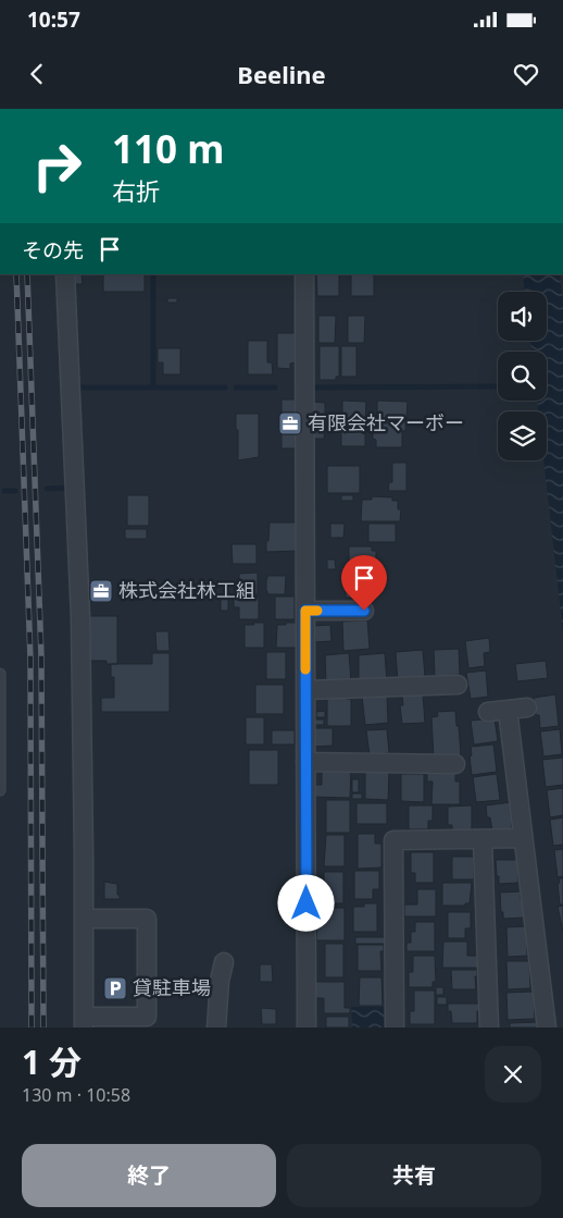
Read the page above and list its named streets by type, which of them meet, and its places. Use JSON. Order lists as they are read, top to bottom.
{
  "places": {
    "office": ["有限会社マーボー", "株式会社林工組"],
    "parking": ["貸駐車場"]
  },
  "page": {
    "status": "10:57",
    "header": "Beeline",
    "turn": ["110 m", "右折"],
    "then": "その先",
    "heading": ["1 分", "130 m · 10:58"],
    "buttons": ["終了", "共有"]
  }
}
